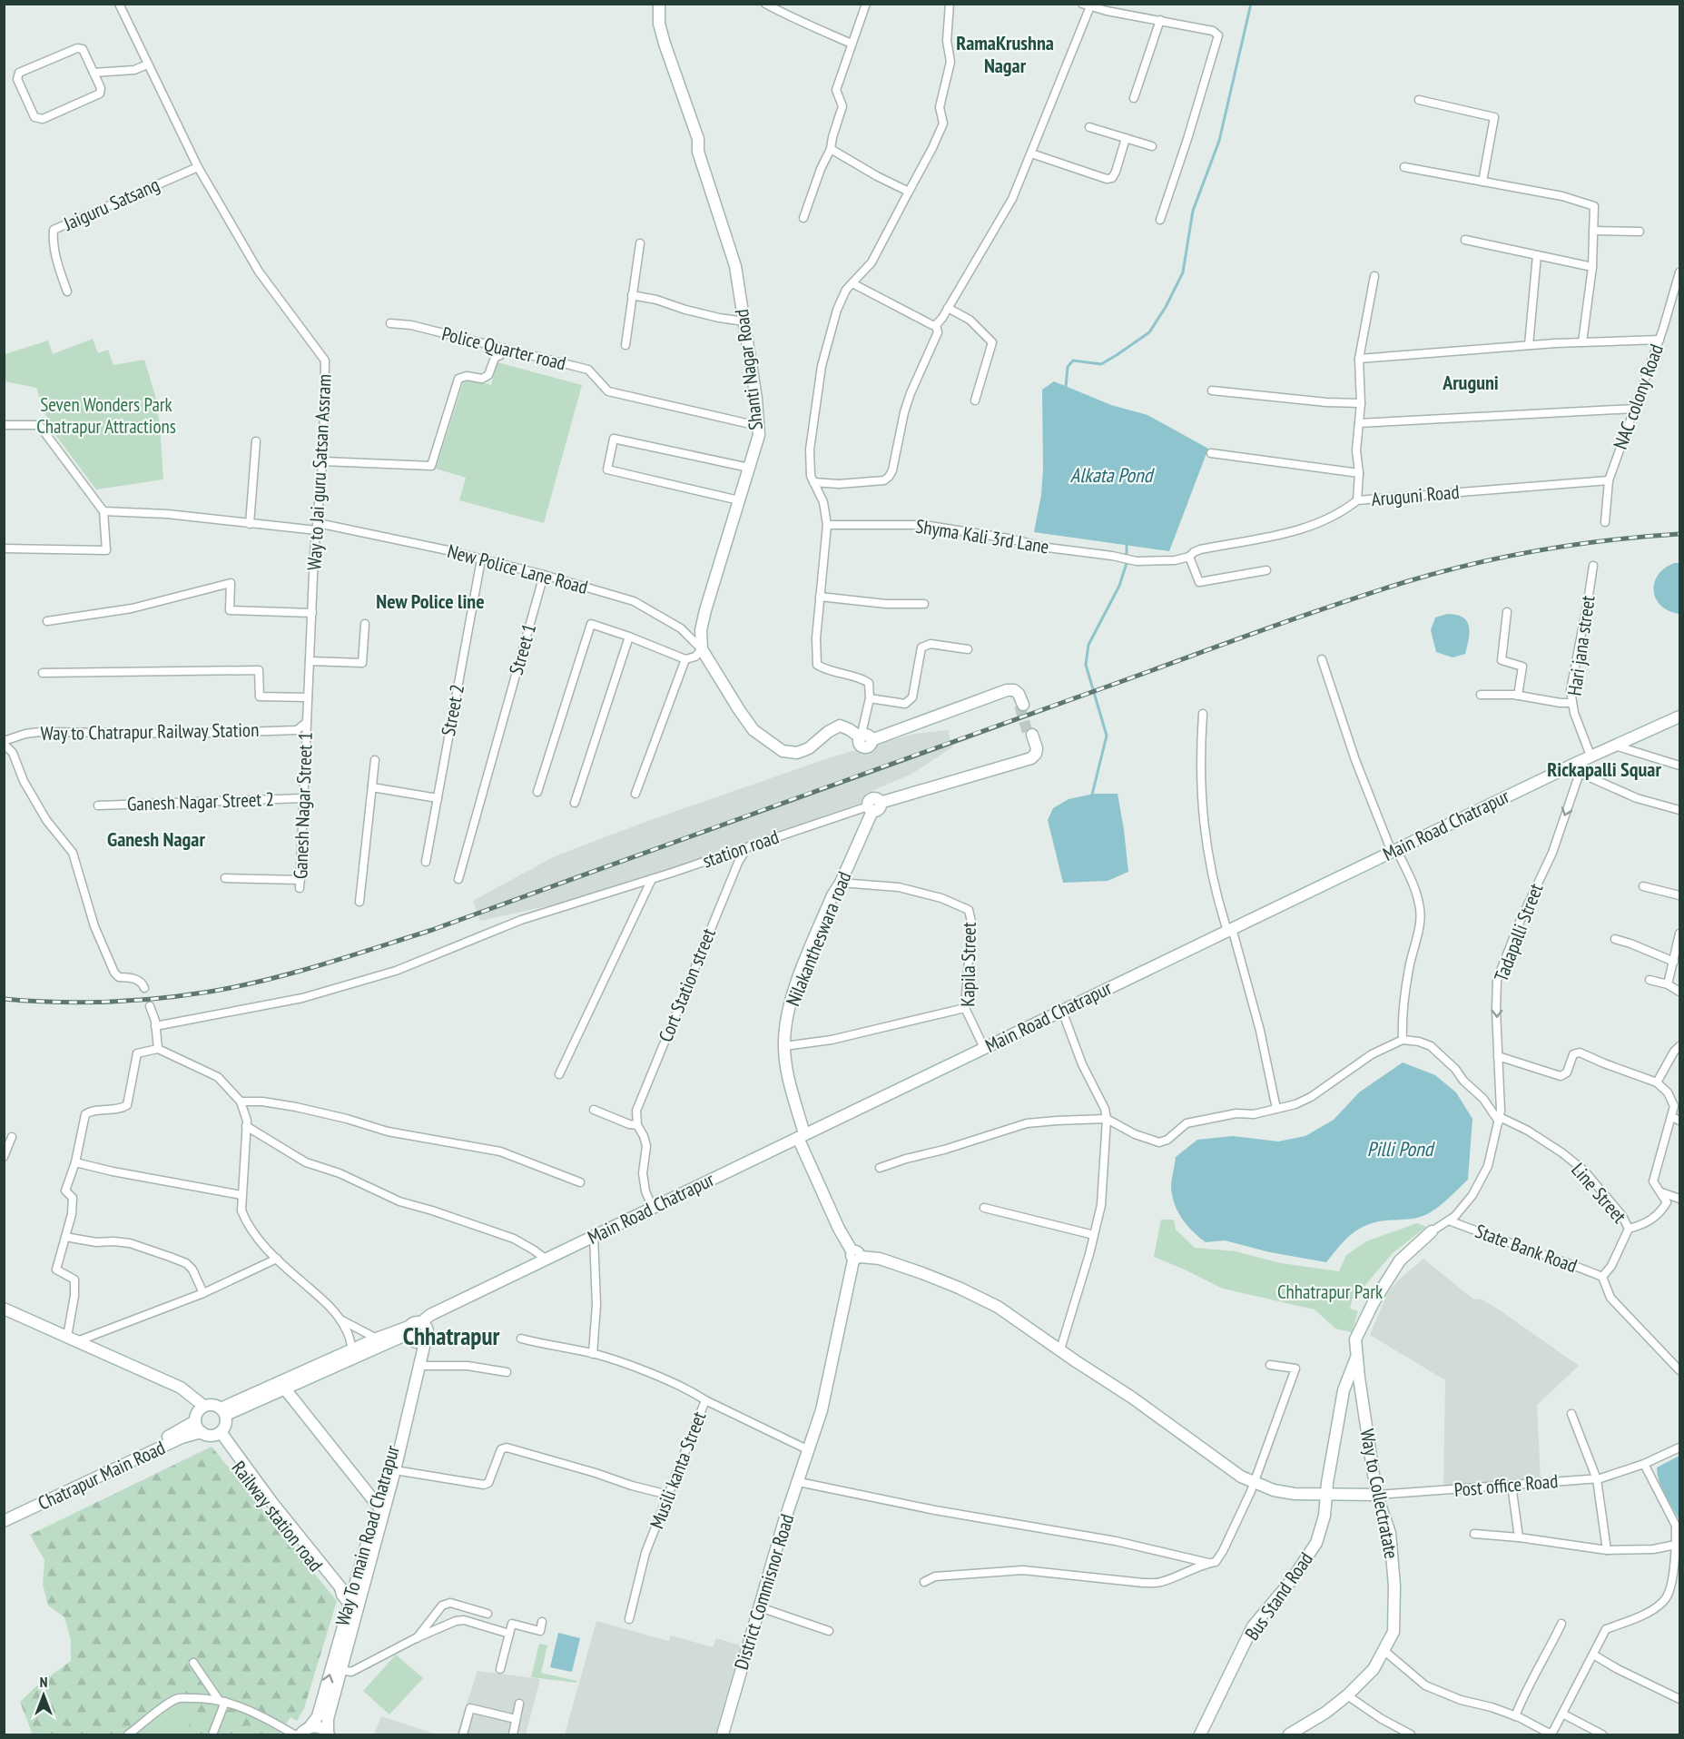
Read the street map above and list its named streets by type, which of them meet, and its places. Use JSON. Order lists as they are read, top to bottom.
{
  "streets": {
    "street": [
      "Jaiguru Satsang",
      "Police Quarter road",
      "Shanti Nagar Road",
      "NAC colony Road",
      "Way to Jai guru Satsan Assram",
      "Aruguni Road",
      "Shyma Kali 3rd Lane",
      "New Police Lane Road",
      "Hari jana street",
      "Street 1",
      "Street 2",
      "Way to Chatrapur Railway Station",
      "Ganesh Nagar Street 2",
      "Ganesh Nagar Street 1",
      "Main Road Chatrapur",
      "station road",
      "Tadapalli Street",
      "Nilakantheswara road",
      "Kapila Street",
      "Cort Station street",
      "Line Street",
      "State Bank Road",
      "Musili kanta Street",
      "Chatrapur Main Road",
      "Post office Road",
      "Way to Collectratate",
      "Railway station road",
      "Way To main Road Chatrapur",
      "District Commisnor Road",
      "Bus Stand Road"
    ]
  },
  "crossings": [
    ["Jaiguru Satsang", "Way to Jai guru Satsan Assram"],
    ["Police Quarter road", "Shanti Nagar Road"],
    ["Shanti Nagar Road", "New Police Lane Road"],
    ["NAC colony Road", "Aruguni Road"],
    ["Way to Jai guru Satsan Assram", "New Police Lane Road"],
    ["Way to Jai guru Satsan Assram", "Way to Chatrapur Railway Station"],
    ["Way to Jai guru Satsan Assram", "Ganesh Nagar Street 1"],
    ["Aruguni Road", "Shyma Kali 3rd Lane"],
    ["New Police Lane Road", "Street 1"],
    ["New Police Lane Road", "Street 2"],
    ["Hari jana street", "Main Road Chatrapur"],
    ["Way to Chatrapur Railway Station", "Ganesh Nagar Street 1"],
    ["Ganesh Nagar Street 2", "Ganesh Nagar Street 1"],
    ["Main Road Chatrapur", "Tadapalli Street"],
    ["Main Road Chatrapur", "Nilakantheswara road"],
    ["Main Road Chatrapur", "Kapila Street"],
    ["station road", "Nilakantheswara road"],
    ["station road", "Cort Station street"],
    ["Tadapalli Street", "Line Street"],
    ["Tadapalli Street", "State Bank Road"],
    ["Nilakantheswara road", "Kapila Street"],
    ["Nilakantheswara road", "Post office Road"],
    ["Nilakantheswara road", "District Commisnor Road"],
    ["Line Street", "State Bank Road"],
    ["State Bank Road", "Way to Collectratate"],
    ["Musili kanta Street", "District Commisnor Road"],
    ["Chatrapur Main Road", "Railway station road"],
    ["Post office Road", "Way to Collectratate"],
    ["Post office Road", "District Commisnor Road"],
    ["Post office Road", "Bus Stand Road"],
    ["Way to Collectratate", "Bus Stand Road"],
    ["Railway station road", "Way To main Road Chatrapur"]
  ],
  "one_way": ["Tadapalli Street"],
  "districts": [
    "RamaKrushna Nagar",
    "Aruguni",
    "New Police line",
    "Rickapalli Squar",
    "Ganesh Nagar",
    "Chhatrapur"
  ],
  "water": ["Alkata Pond", "Pilli Pond"],
  "parks": ["Seven Wonders Park Chatrapur Attractions", "Chhatrapur Park"],
  "north": "top"
}
